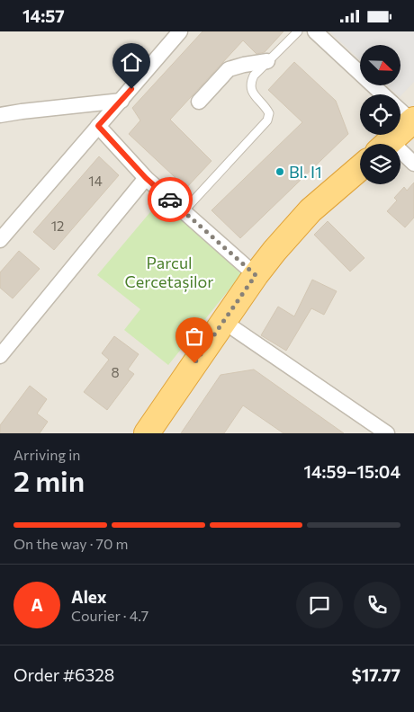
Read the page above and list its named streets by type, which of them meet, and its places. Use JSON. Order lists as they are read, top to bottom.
{
  "parks": ["Parcul Cercetașilor"],
  "places": ["Bl. I1"],
  "house_numbers": ["14", "12", "8"],
  "north": "bottom right",
  "page": {
    "status": "14:57",
    "heading": ["2 min", "Arriving in", "14:59–15:04"],
    "panel": [
      "Alex",
      "Courier · 4.7",
      "Order #6328",
      "$17.77"
    ],
    "bar": "On the way · 70 m",
    "round": "A"
  }
}
